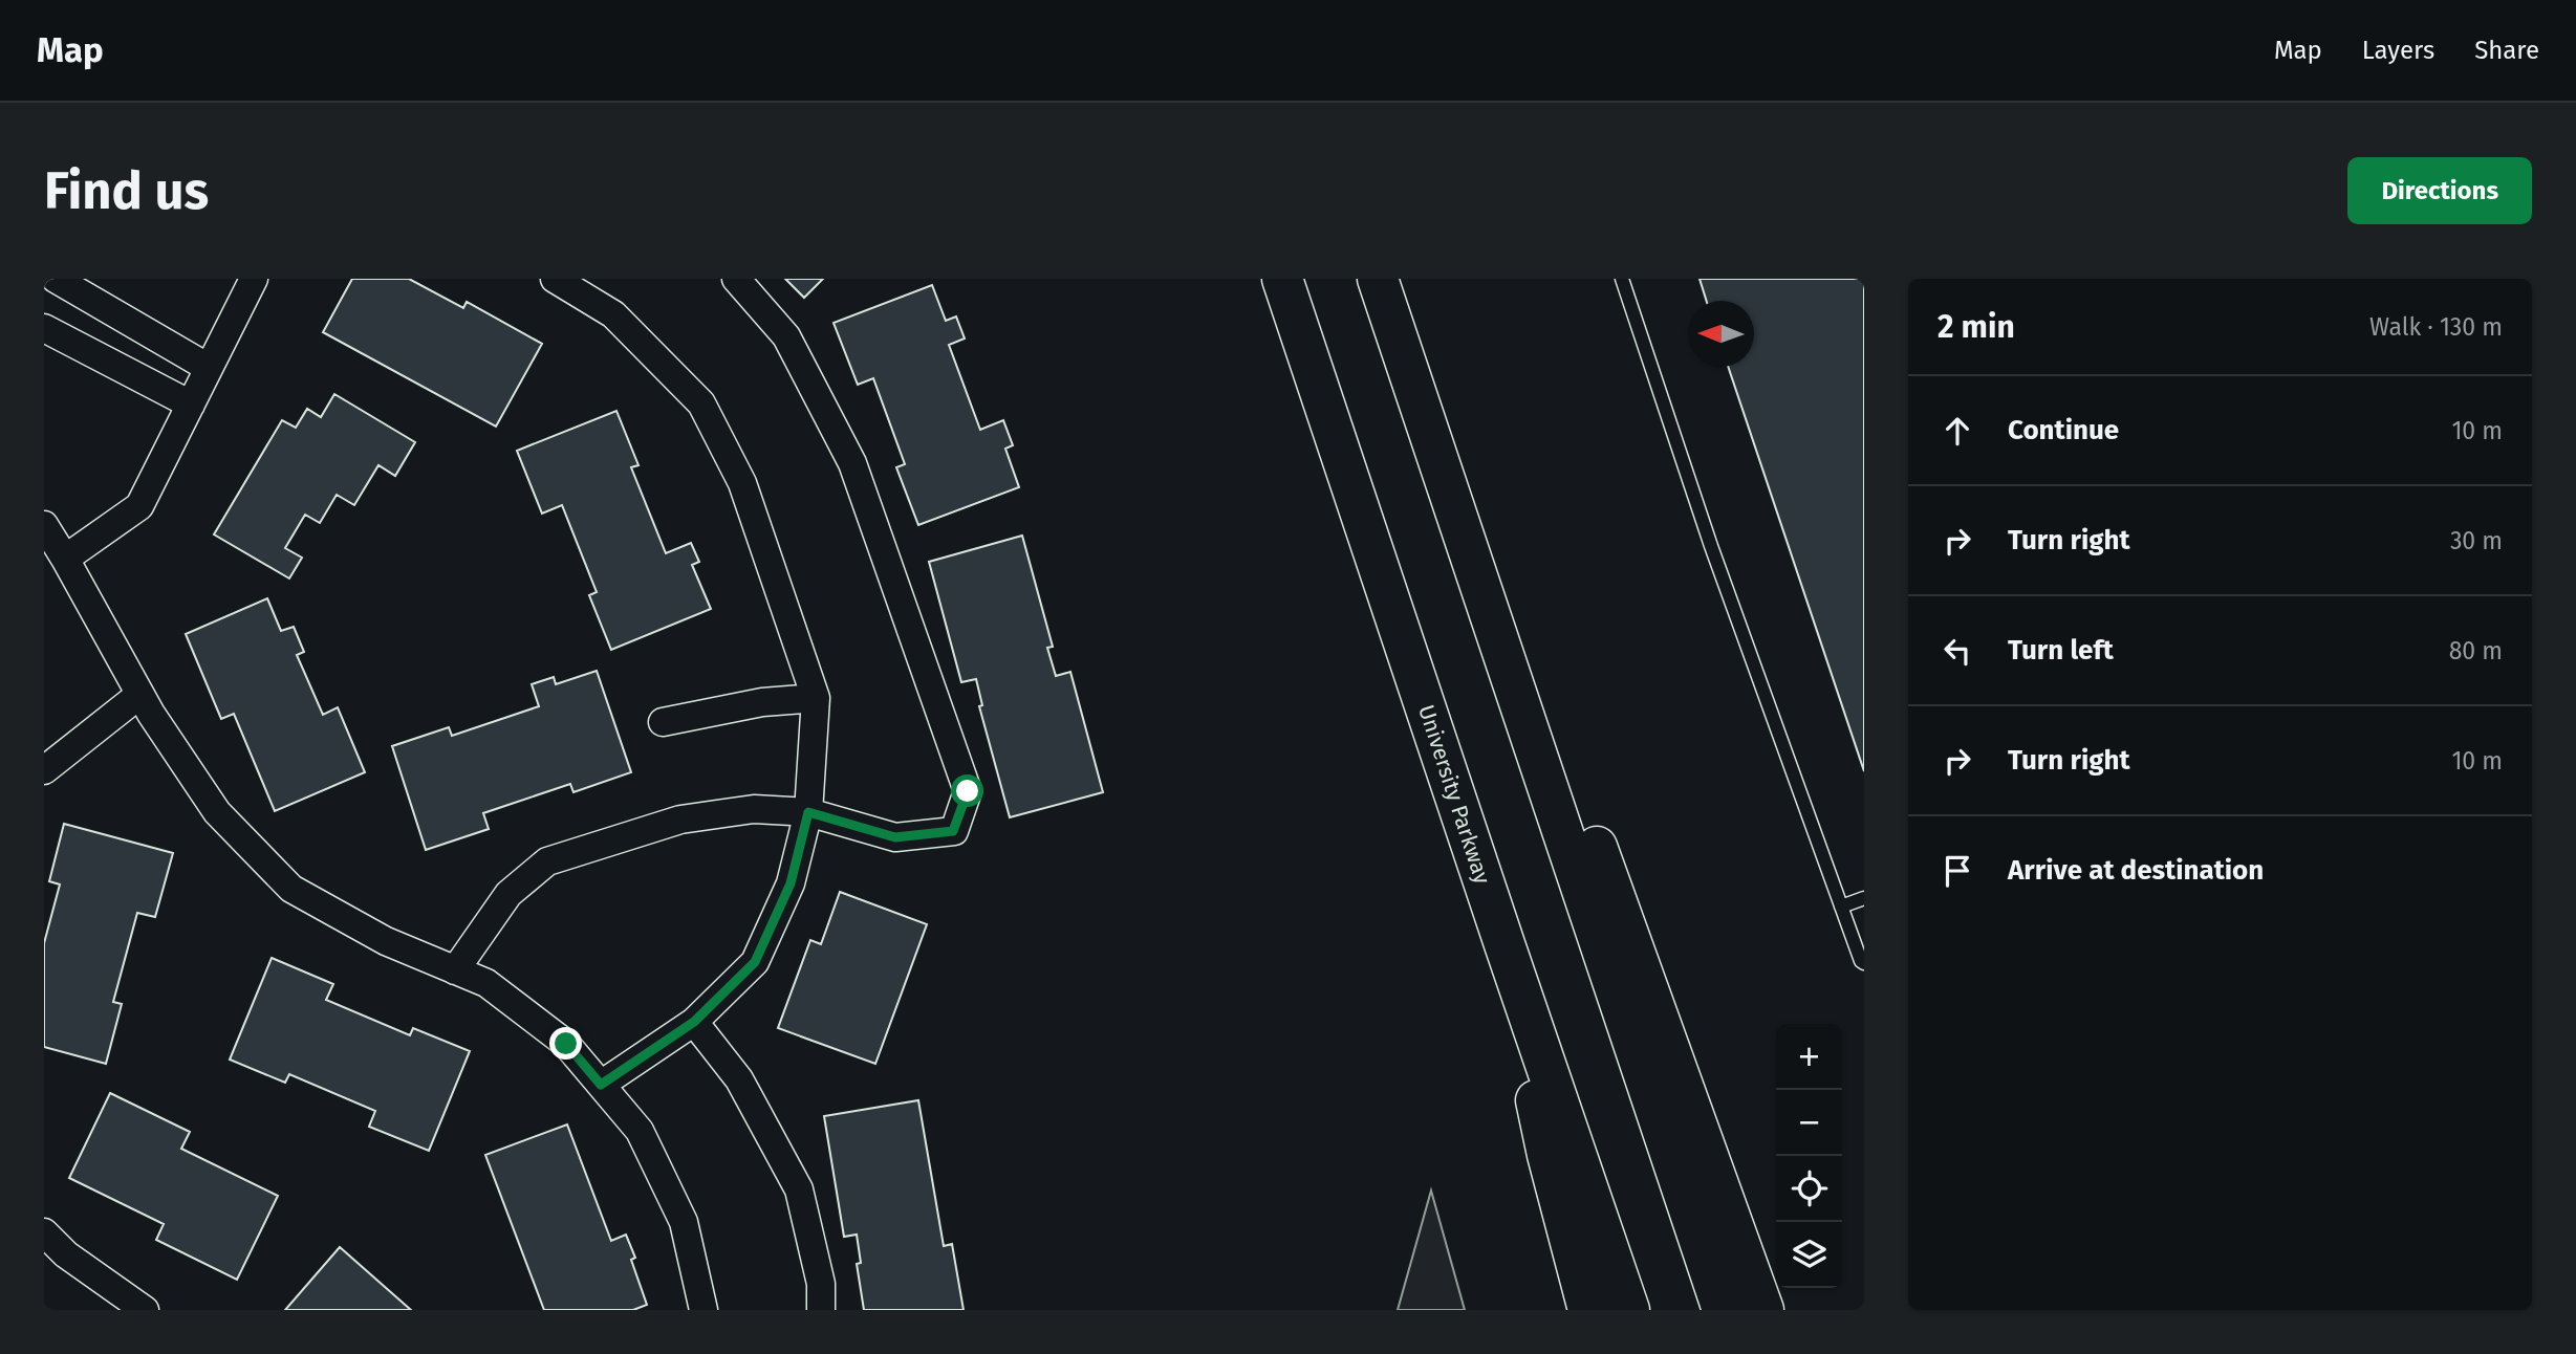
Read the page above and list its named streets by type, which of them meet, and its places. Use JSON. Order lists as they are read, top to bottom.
{
  "streets": {
    "highway": ["University Parkway"]
  },
  "north": "left",
  "page": {
    "header": "Map",
    "nav": ["Map", "Layers", "Share"],
    "buttons": "Directions",
    "title": "Find us",
    "heading": ["2 min", "Walk · 130 m"],
    "list": [
      ["Continue", "10 m"],
      ["Turn right", "30 m"],
      ["Turn left", "80 m"],
      ["Turn right", "10 m"],
      "Arrive at destination"
    ],
    "map_buttons": ["+", "−"]
  }
}
